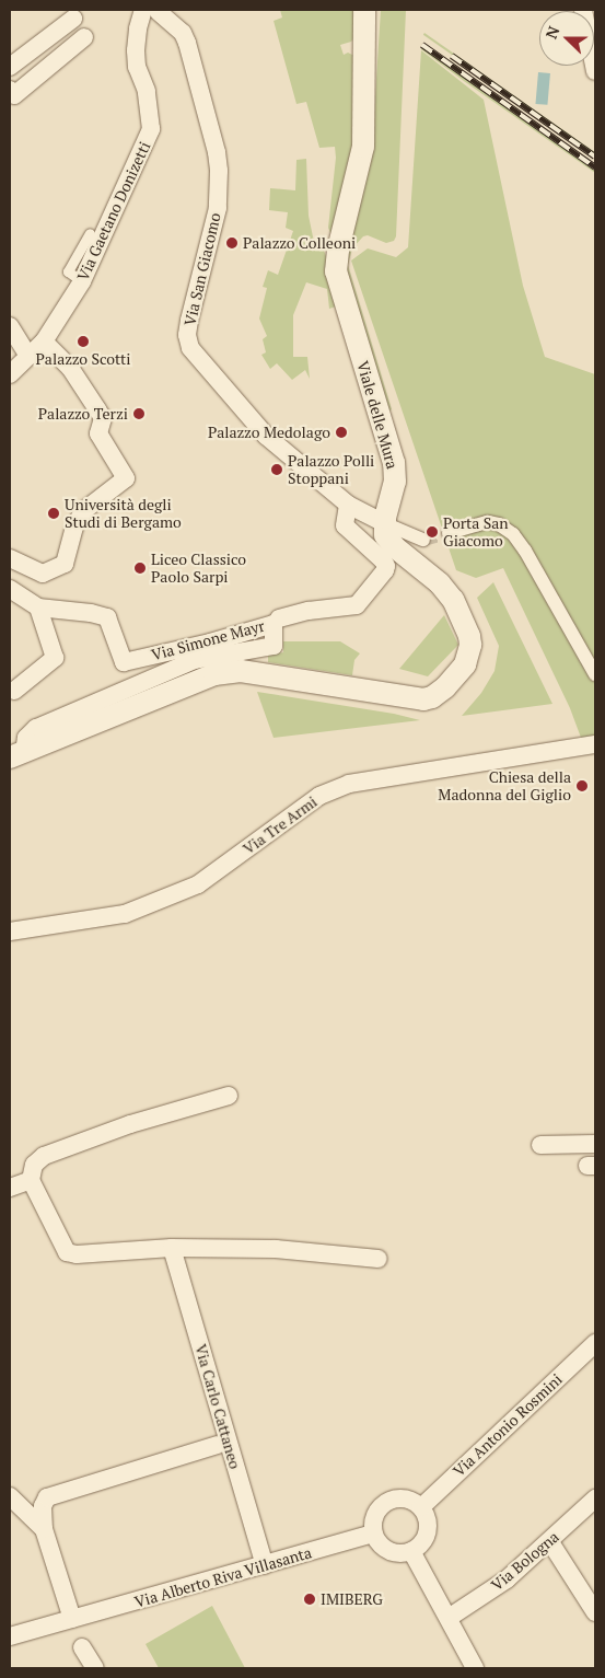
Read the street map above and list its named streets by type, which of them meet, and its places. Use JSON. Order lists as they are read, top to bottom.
{
  "streets": {
    "street": [
      "Via Gaetano Donizetti",
      "Via San Giacomo",
      "Viale delle Mura",
      "Via Simone Mayr",
      "Via Tre Armi",
      "Via Carlo Cattaneo",
      "Via Antonio Rosmini",
      "Via Bologna",
      "Via Alberto Riva Villasanta"
    ]
  },
  "crossings": [
    ["Via Gaetano Donizetti", "Via San Giacomo"],
    ["Via San Giacomo", "Viale delle Mura"],
    ["Via Carlo Cattaneo", "Via Alberto Riva Villasanta"],
    ["Via Antonio Rosmini", "Via Alberto Riva Villasanta"]
  ],
  "places": [
    "Palazzo Colleoni",
    "Palazzo Scotti",
    "Palazzo Terzi",
    "Palazzo Medolago",
    "Palazzo Polli Stoppani",
    "Università degli Studi di Bergamo",
    "Porta San Giacomo",
    "Liceo Classico Paolo Sarpi",
    "Chiesa della Madonna del Giglio",
    "IMIBERG"
  ],
  "north": "left"
}
